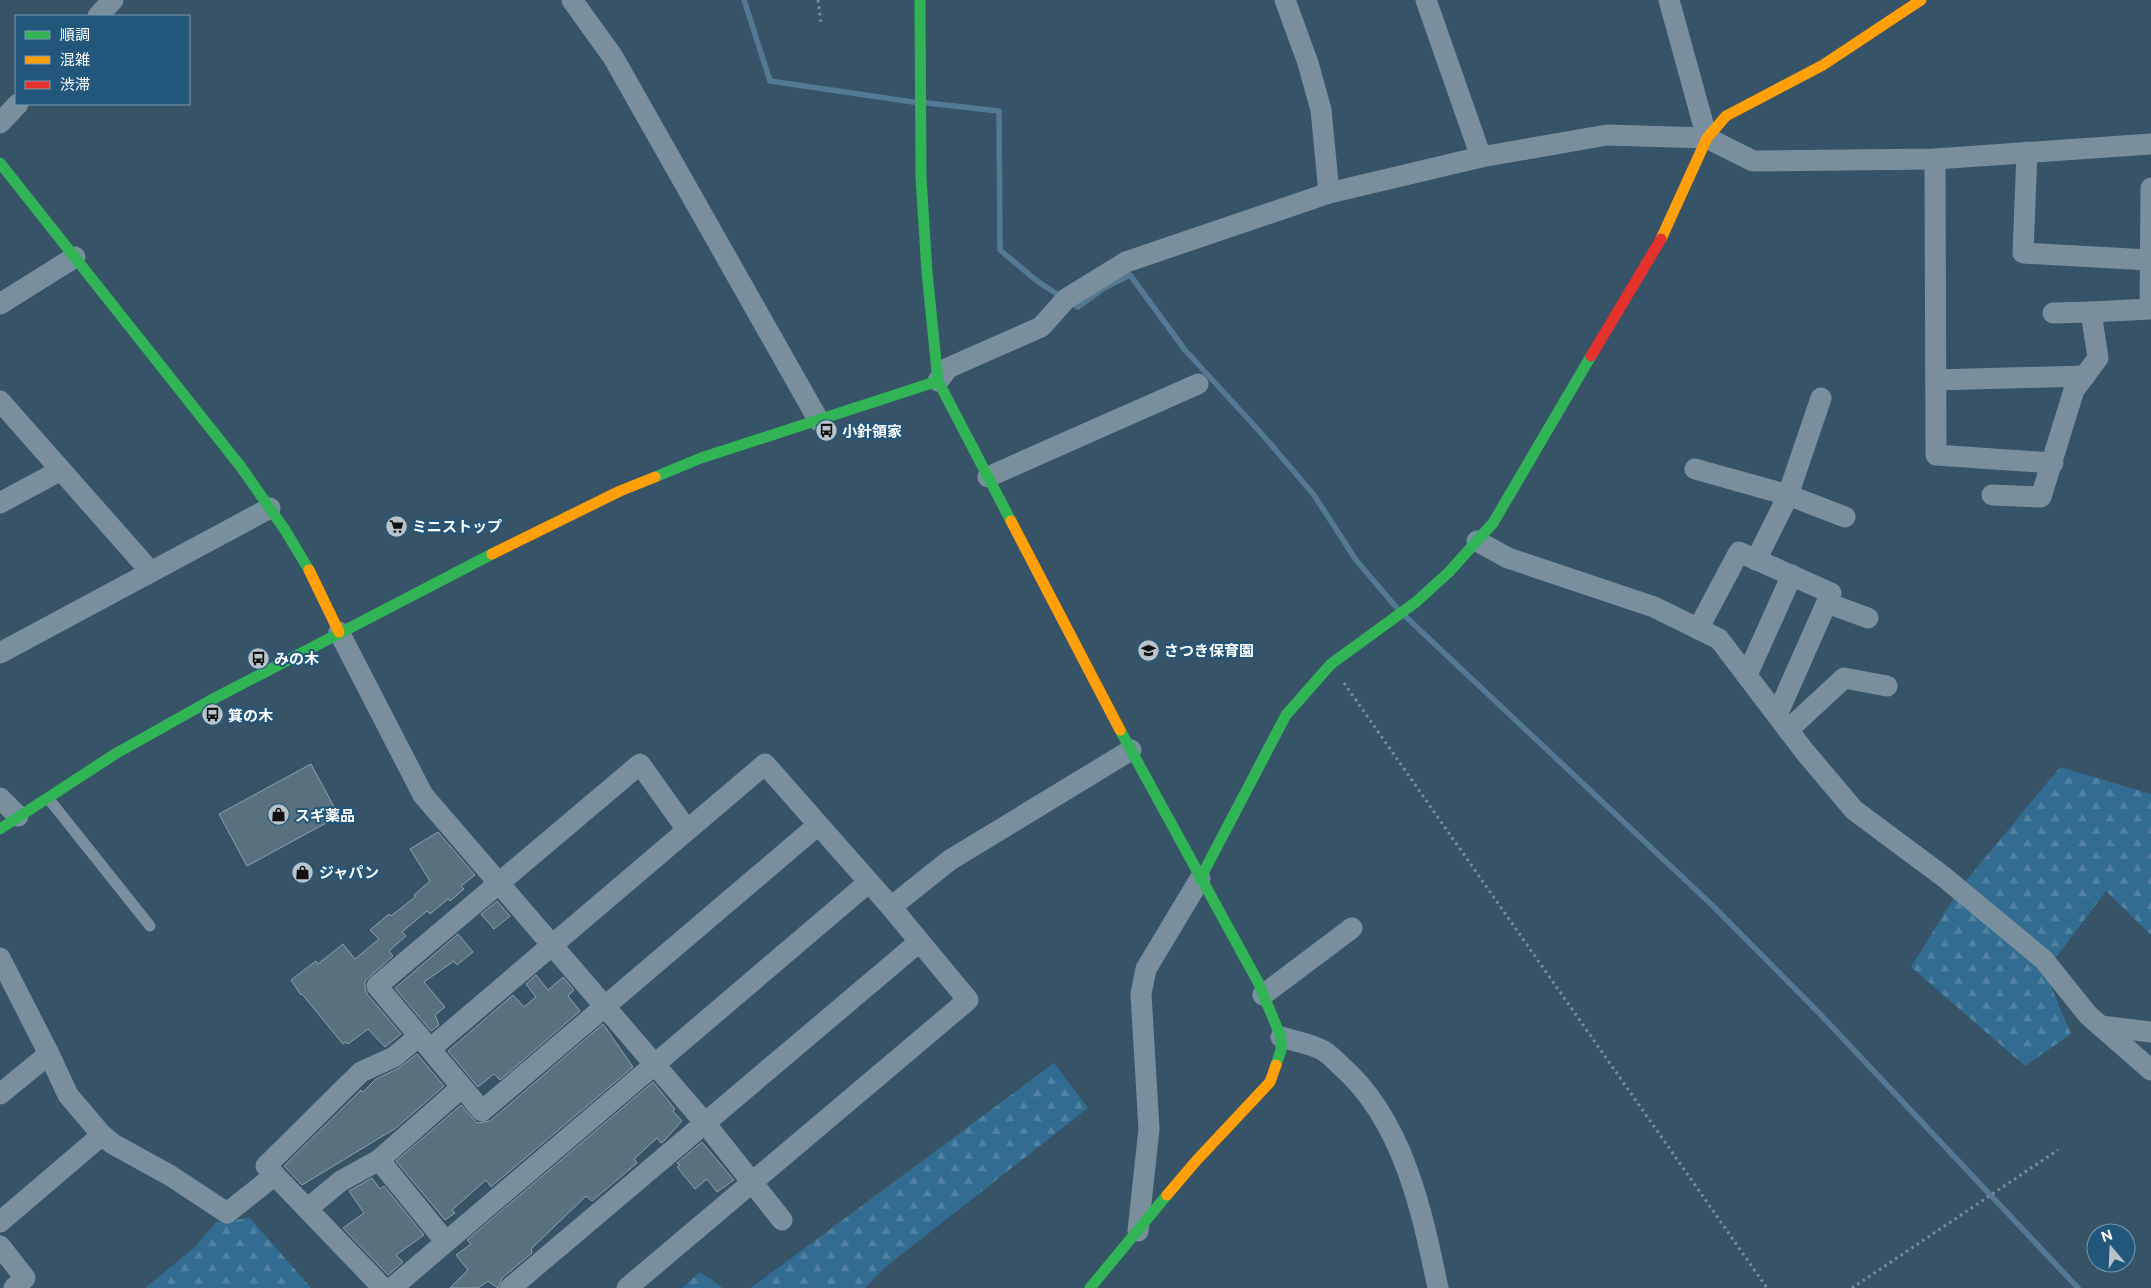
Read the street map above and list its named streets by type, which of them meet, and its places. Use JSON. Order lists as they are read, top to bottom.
{
  "places": {
    "bus stop": ["小針領家", "みの木", "箕の木"],
    "supermarket": ["ミニストップ"],
    "school or university": ["さつき保育園"],
    "shop": ["スギ薬品", "ジャパン"]
  },
  "legend": ["順調", "混雑", "渋滞"],
  "north": "top"
}
